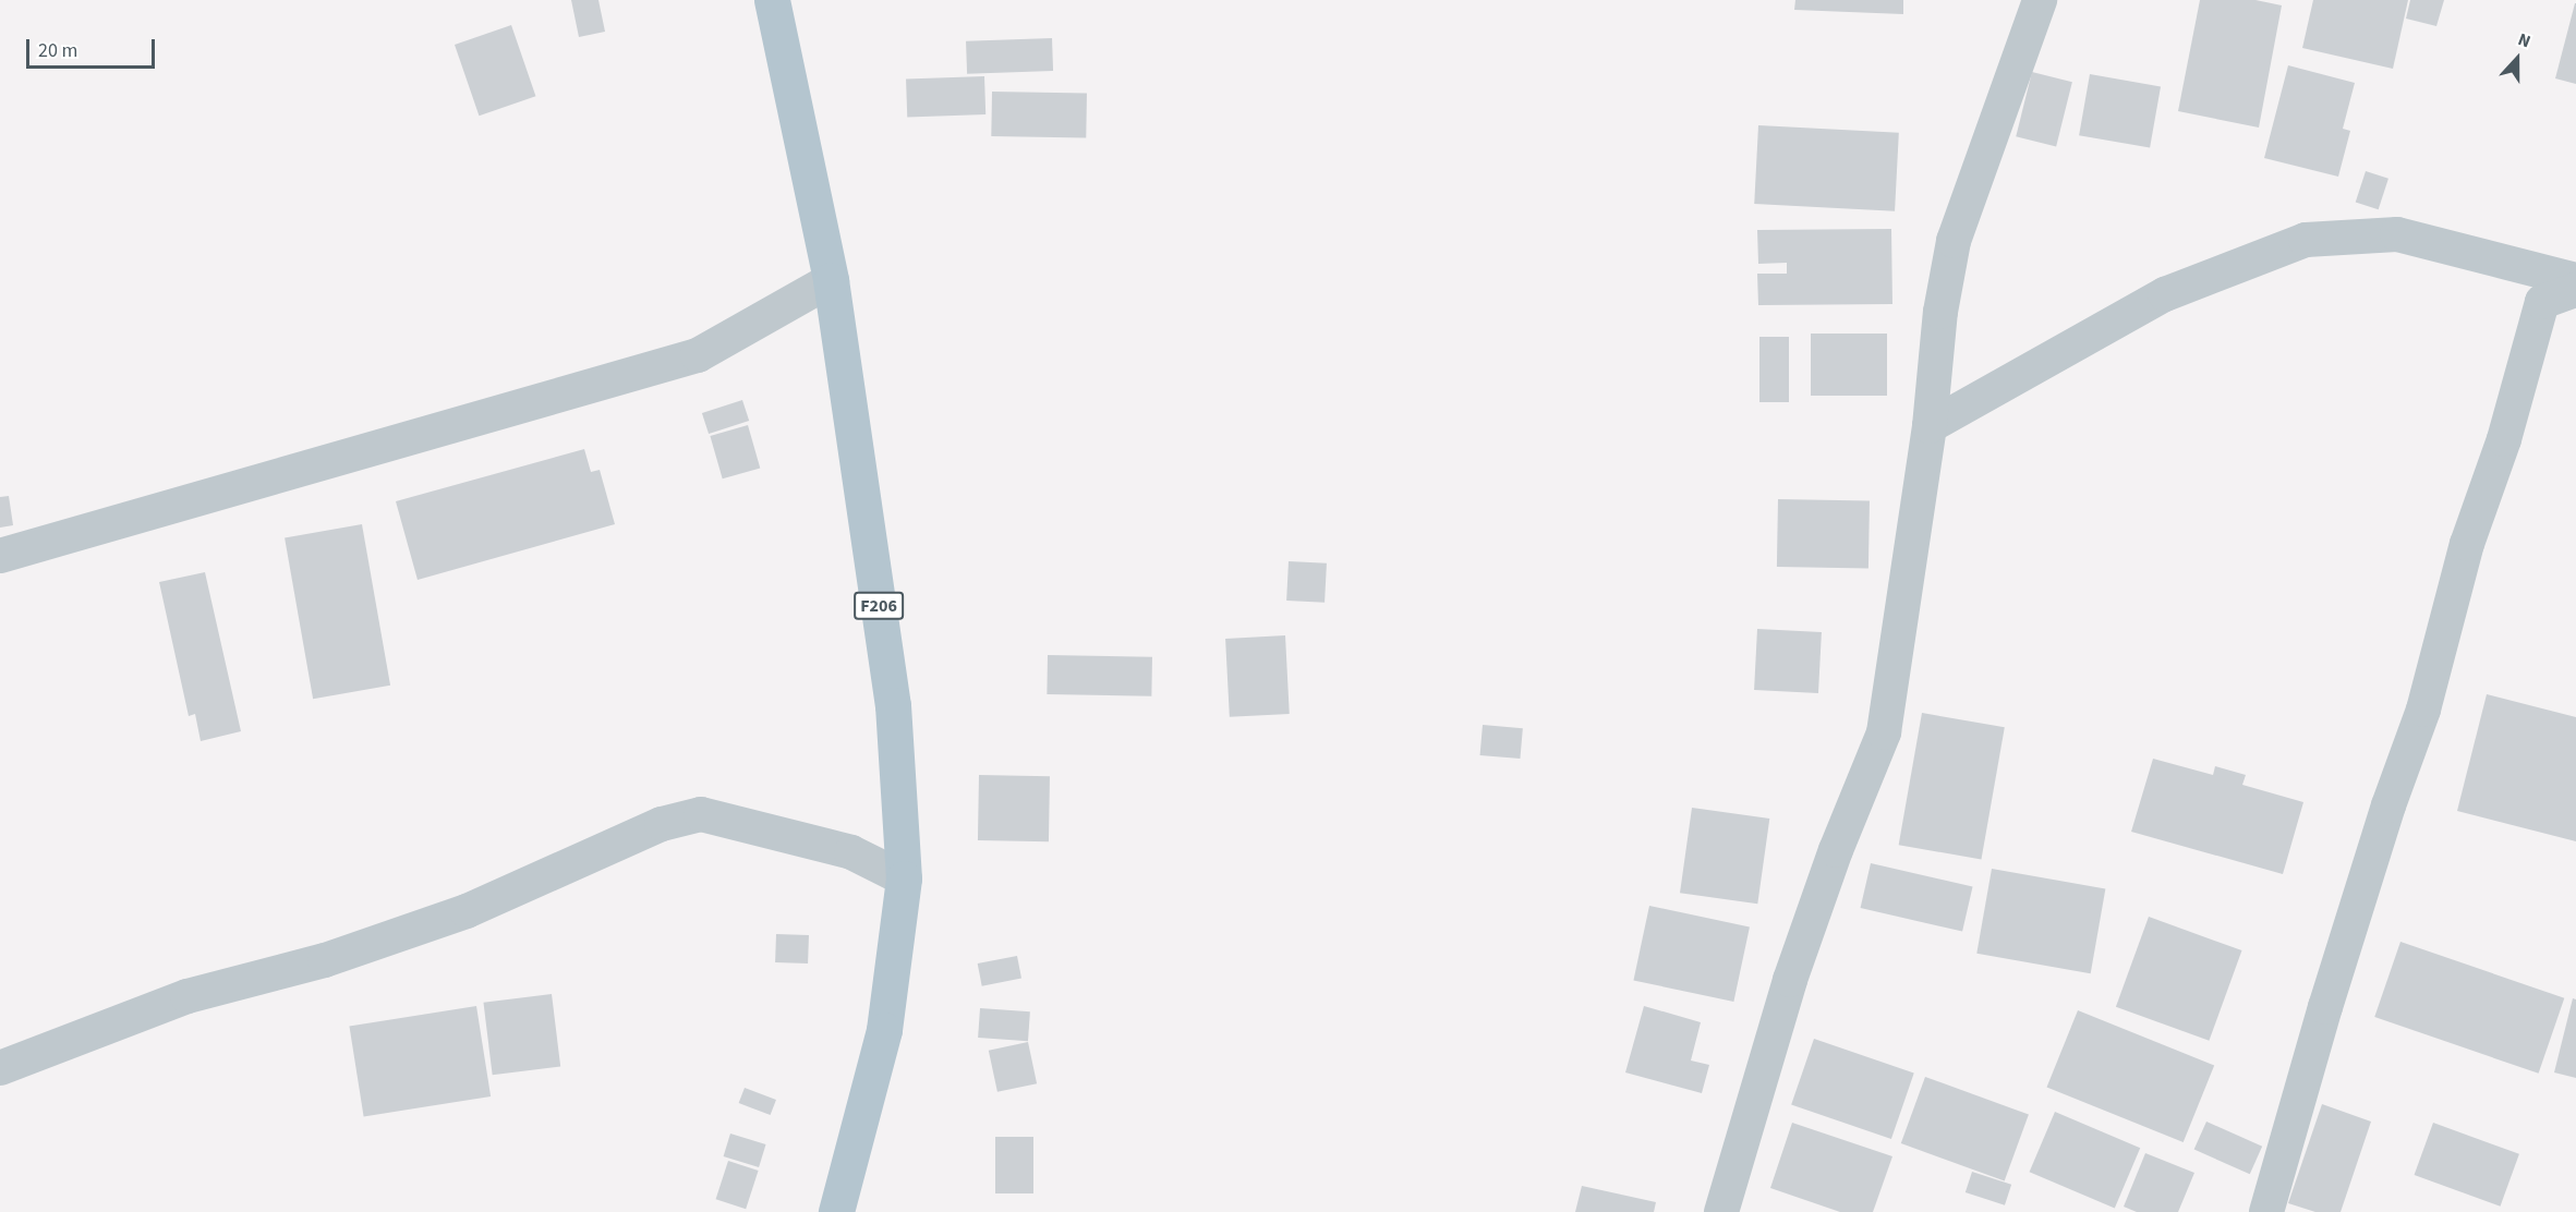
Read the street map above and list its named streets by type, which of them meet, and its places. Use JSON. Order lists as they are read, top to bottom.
{
  "streets": {
    "main road": ["F206"]
  },
  "scale_bar": "20 m",
  "north": "top"
}
